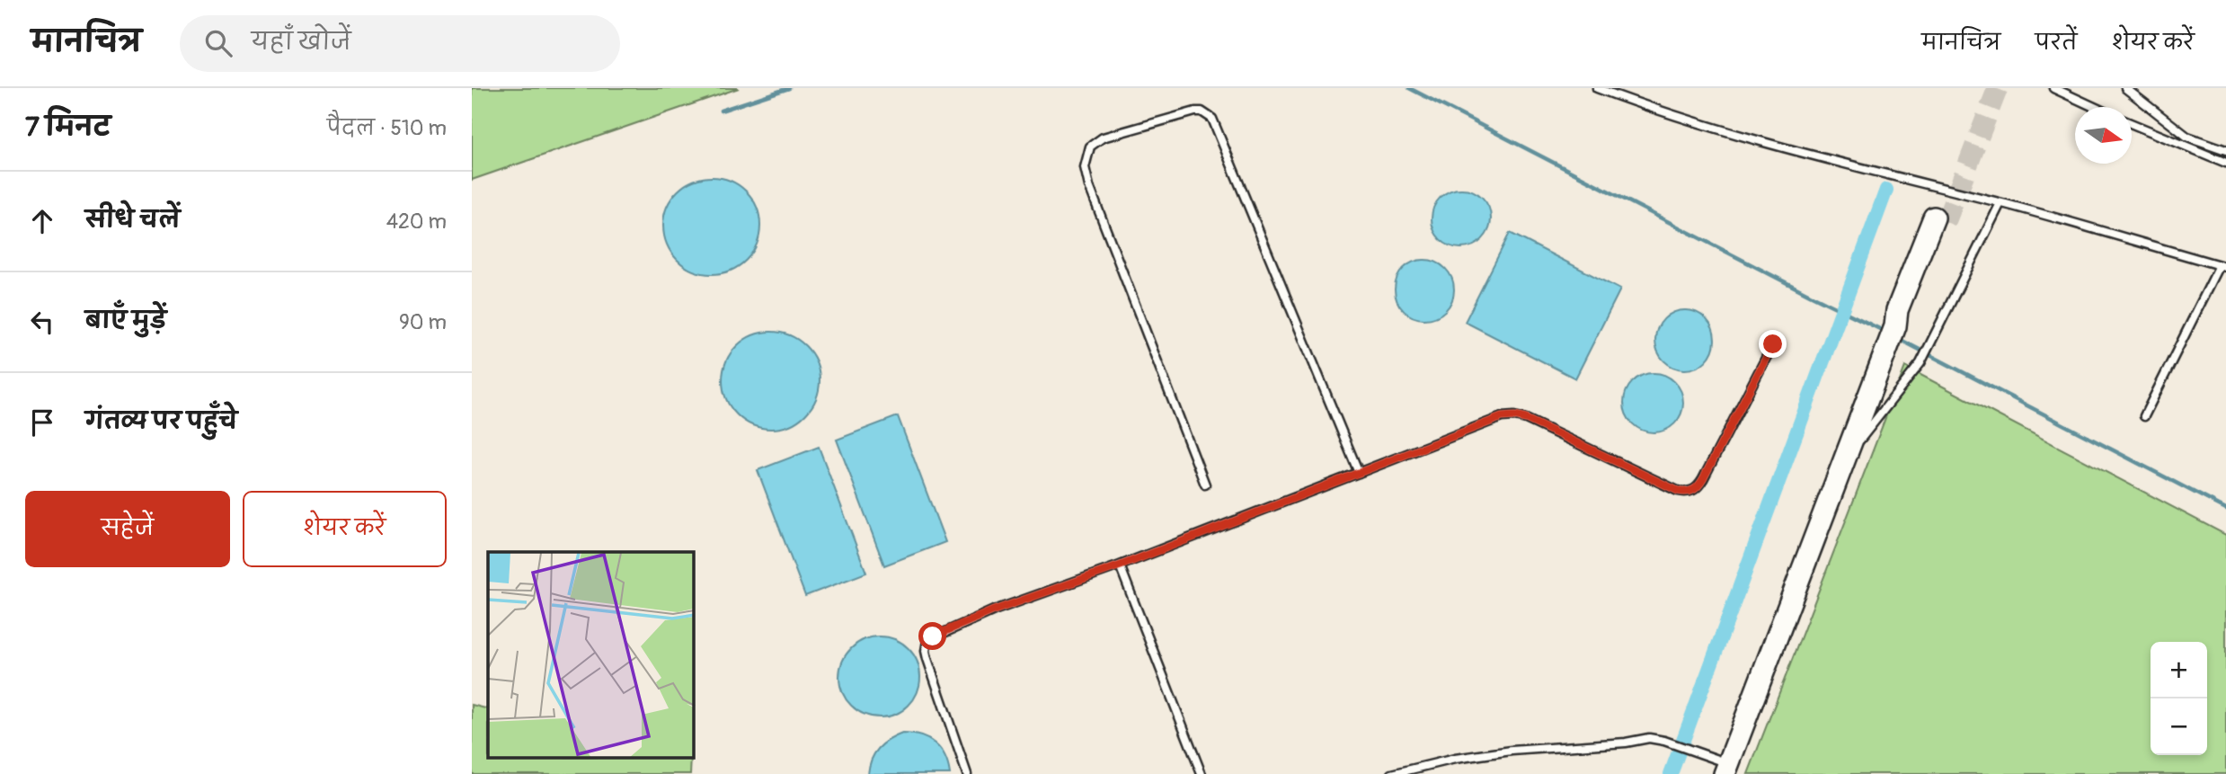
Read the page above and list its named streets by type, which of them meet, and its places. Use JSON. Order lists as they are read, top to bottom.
{
  "north": "right",
  "page": {
    "header": "मानचित्र",
    "search": "यहाँ खोजें",
    "nav": ["मानचित्र", "परतें", "शेयर करें"],
    "heading": ["7 मिनट", "पैदल · 510 m"],
    "list": [
      ["सीधे चलें", "420 m"],
      ["बाएँ मुड़ें", "90 m"],
      "गंतव्य पर पहुँचे"
    ],
    "buttons": ["सहेजें", "शेयर करें"],
    "map_buttons": ["+", "−"]
  }
}
